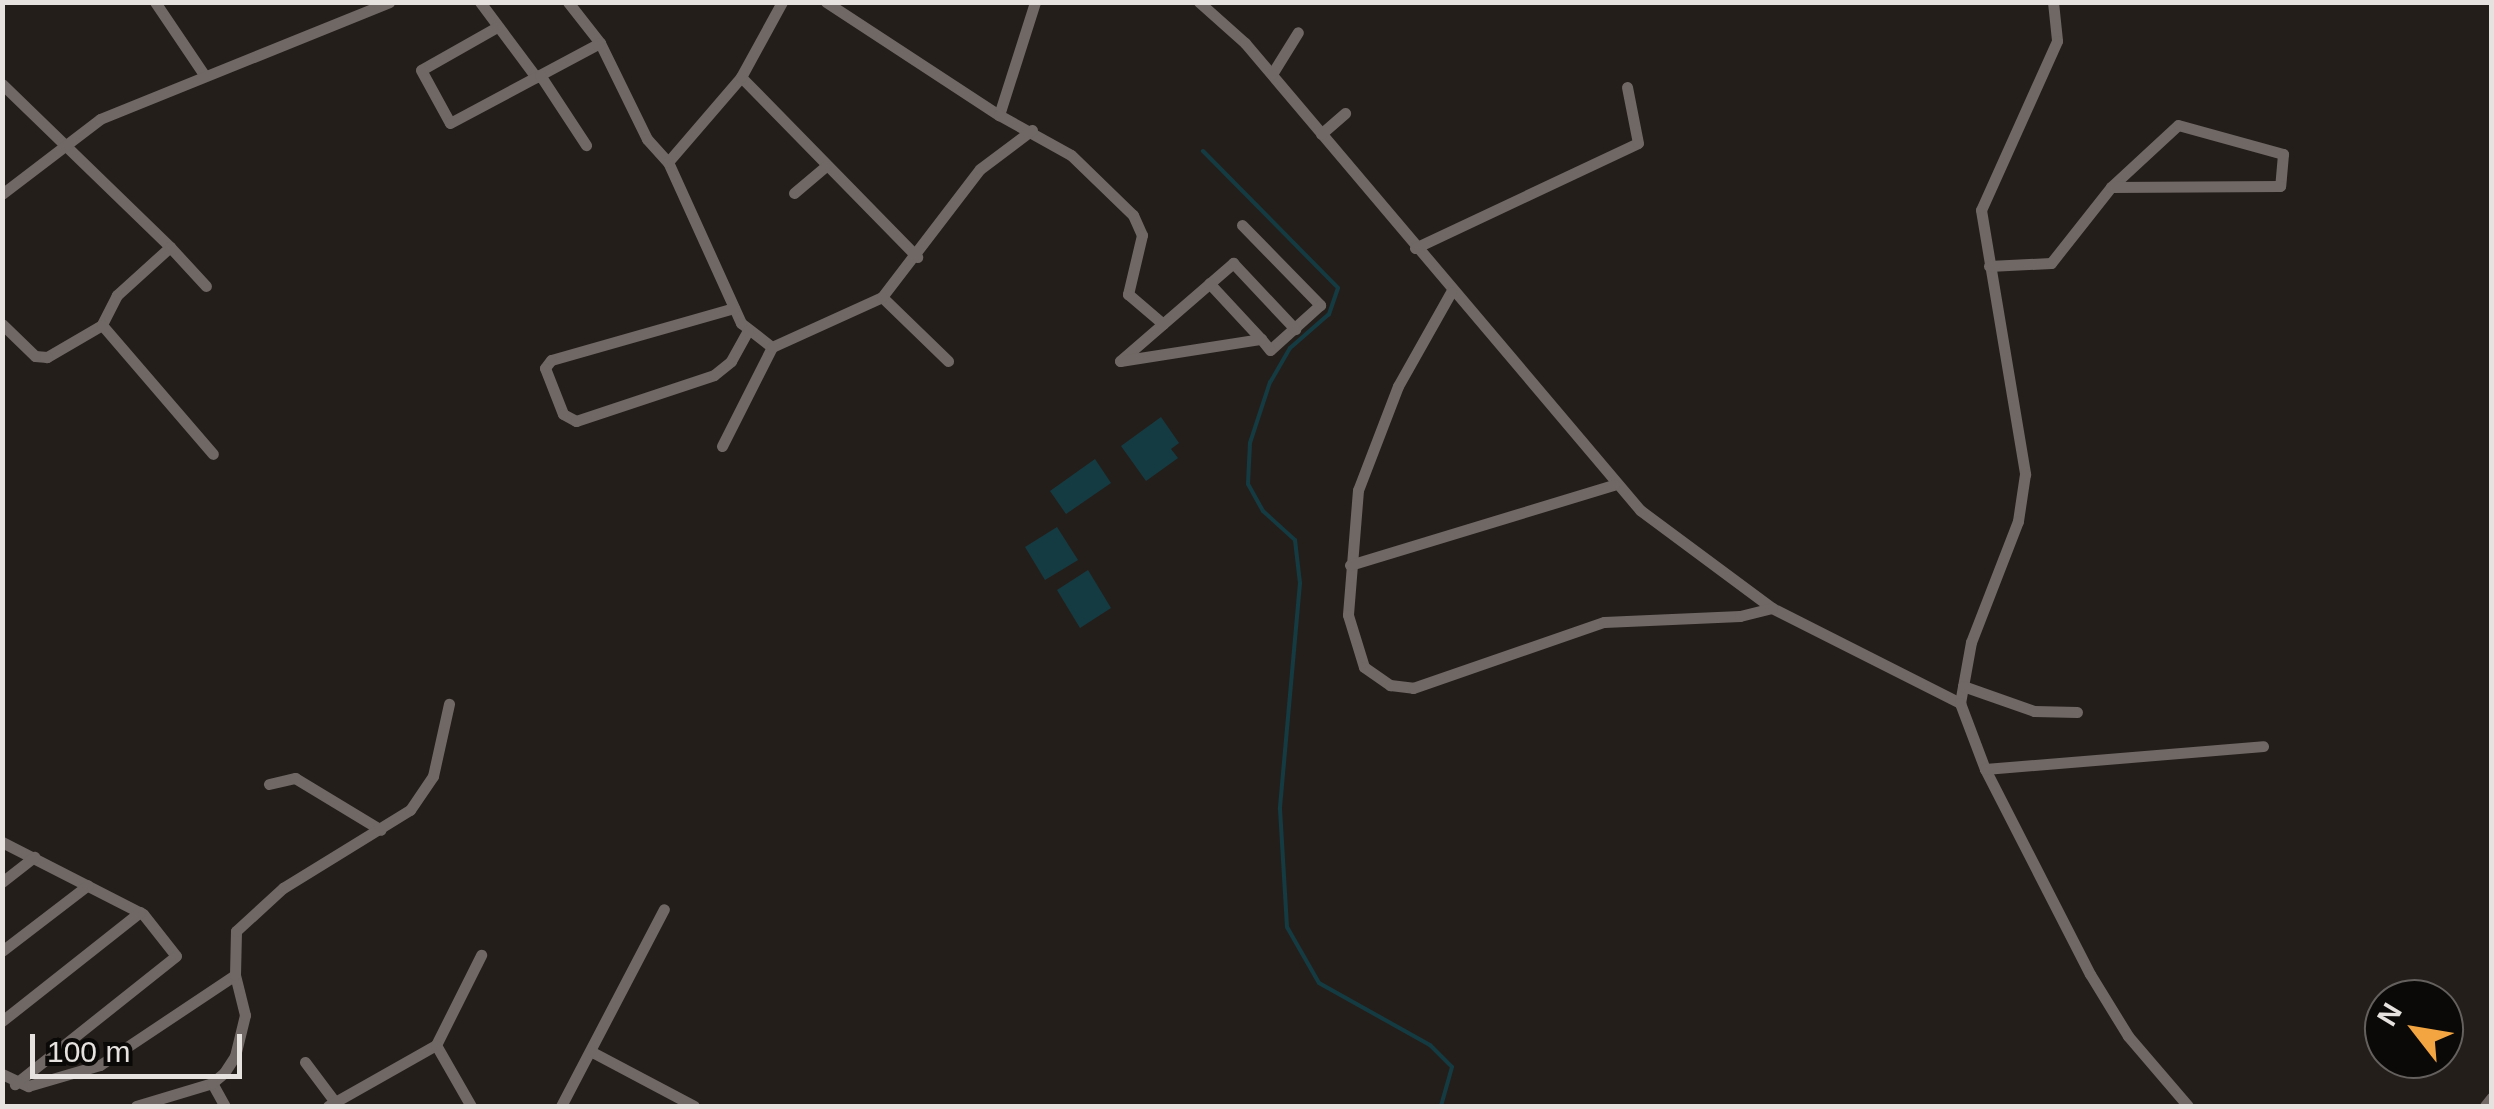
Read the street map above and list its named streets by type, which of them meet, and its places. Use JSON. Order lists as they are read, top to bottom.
{
  "scale_bar": "100 m",
  "north": "top left"
}
